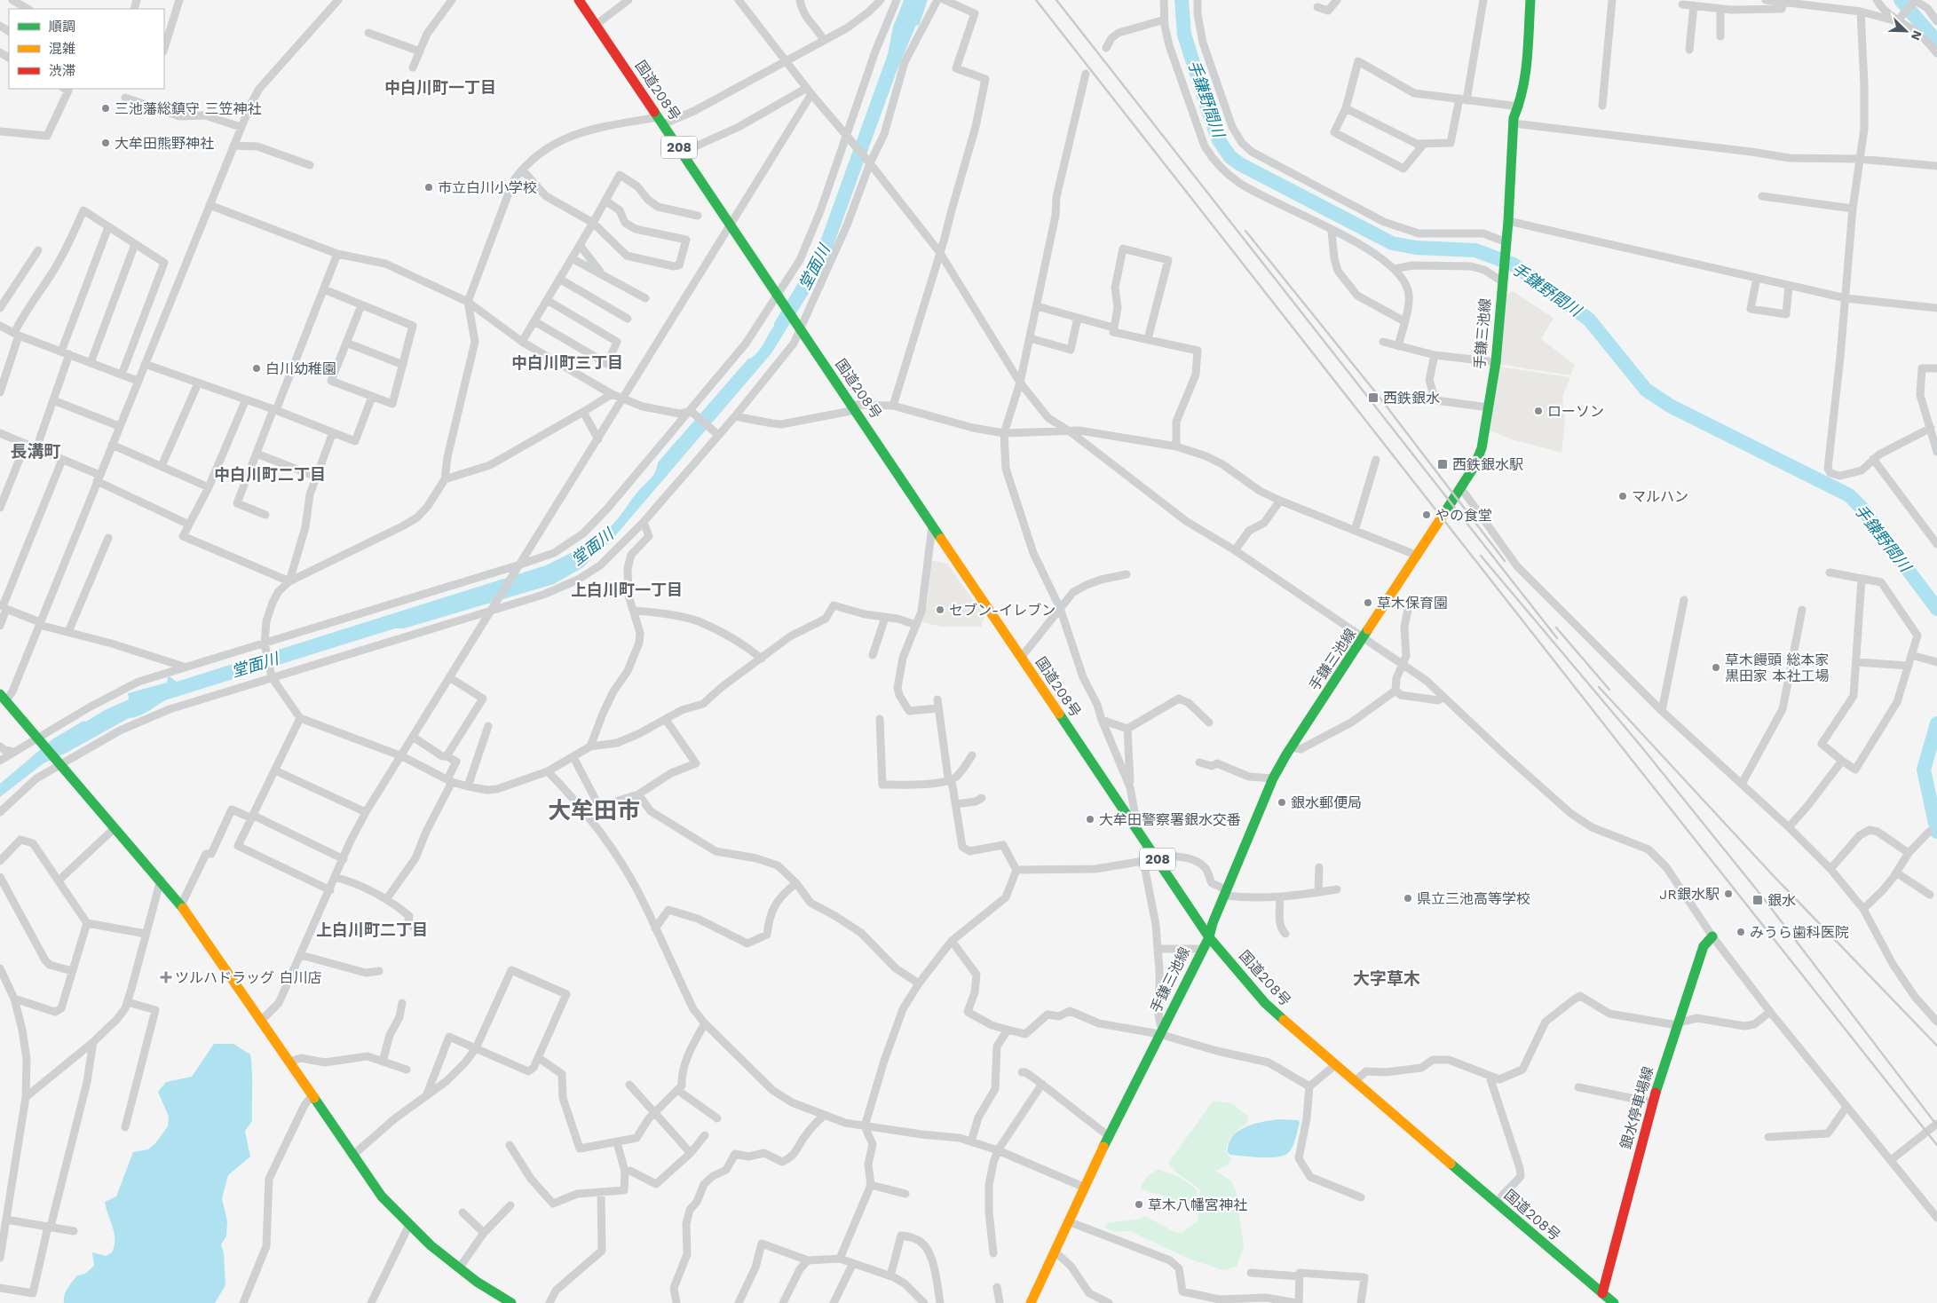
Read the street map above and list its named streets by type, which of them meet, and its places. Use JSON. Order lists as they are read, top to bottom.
{
  "streets": {
    "main road": [
      "国道208号",
      "208",
      "手鎌三池線",
      "銀水停車場線"
    ]
  },
  "crossings": [
    ["国道208号", "手鎌三池線"],
    ["国道208号", "銀水停車場線"]
  ],
  "districts": [
    "中白川町一丁目",
    "中白川町三丁目",
    "長溝町",
    "中白川町二丁目",
    "上白川町一丁目",
    "大牟田市",
    "上白川町二丁目",
    "大字草木"
  ],
  "water": ["手鎌野間川", "堂面川"],
  "places": {
    "other": [
      "三池藩総鎮守 三笠神社",
      "大牟田熊野神社",
      "市立白川小学校",
      "白川幼稚園",
      "ローソン",
      "マルハン",
      "やの食堂",
      "草木保育園",
      "セブン-イレブン",
      "草木饅頭 総本家 黒田家 本社工場",
      "銀水郵便局",
      "大牟田警察署銀水交番",
      "JR銀水駅",
      "県立三池高等学校",
      "みうら歯科医院",
      "草木八幡宮神社"
    ],
    "transit": ["西鉄銀水", "西鉄銀水駅", "銀水"],
    "health": ["ツルハドラッグ 白川店"]
  },
  "legend": ["順調", "混雑", "渋滞"],
  "north": "bottom right"
}
